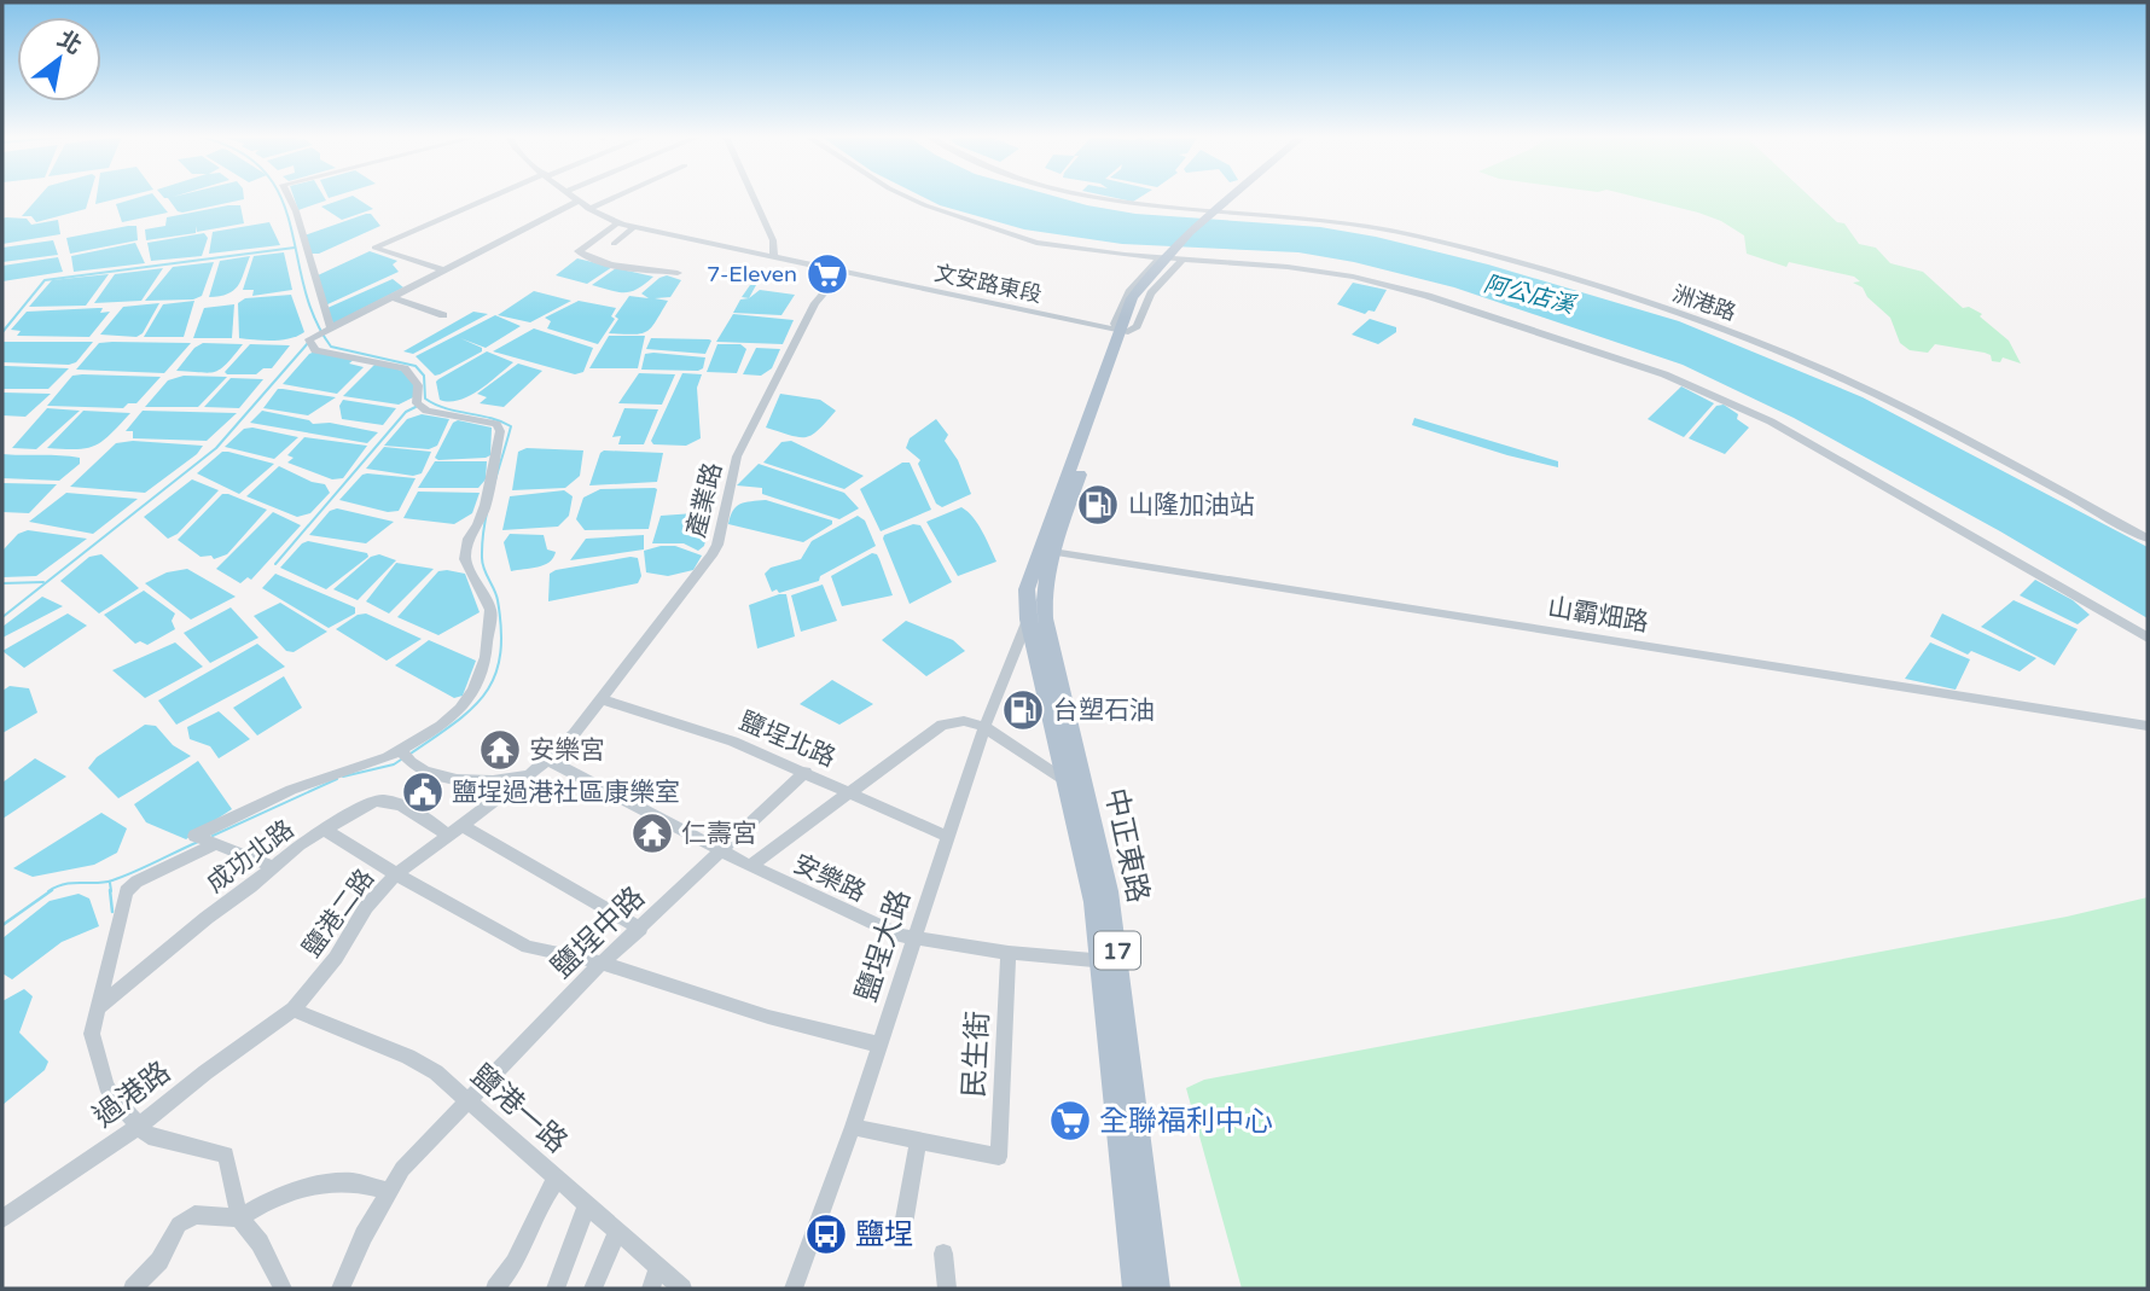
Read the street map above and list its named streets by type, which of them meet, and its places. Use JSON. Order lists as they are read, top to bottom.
{
  "streets": {
    "main road": ["中正東路", "鹽埕大路", "17"],
    "street": [
      "文安路東段",
      "洲港路",
      "產業路",
      "山霸畑路",
      "鹽埕北路",
      "成功北路",
      "安樂路",
      "鹽港二路",
      "鹽埕中路",
      "民生街",
      "過港路",
      "鹽港一路"
    ]
  },
  "crossings": [
    ["文安路東段", "產業路"],
    ["文安路東段", "鹽埕大路"],
    ["洲港路", "17"],
    ["產業路", "鹽埕北路"],
    ["產業路", "安樂路"],
    ["產業路", "鹽港二路"],
    ["山霸畑路", "鹽埕大路"],
    ["鹽埕北路", "鹽埕中路"],
    ["鹽埕北路", "鹽埕大路"],
    ["中正東路", "安樂路"],
    ["中正東路", "鹽埕大路"],
    ["成功北路", "鹽港二路"],
    ["安樂路", "鹽港二路"],
    ["安樂路", "鹽埕中路"],
    ["安樂路", "鹽埕大路"],
    ["安樂路", "民生街"],
    ["鹽港二路", "過港路"],
    ["鹽港二路", "鹽港一路"],
    ["鹽埕中路", "鹽港一路"],
    ["鹽埕大路", "17"],
    ["過港路", "鹽港一路"]
  ],
  "water": ["阿公店溪"],
  "places": {
    "supermarket": ["7-Eleven", "全聯福利中心"],
    "fuel station": ["山隆加油站", "台塑石油"],
    "temple": ["安樂宮", "仁壽宮"],
    "public building": ["鹽埕過港社區康樂室"],
    "bus stop": ["鹽埕"]
  },
  "north": "top right"
}
